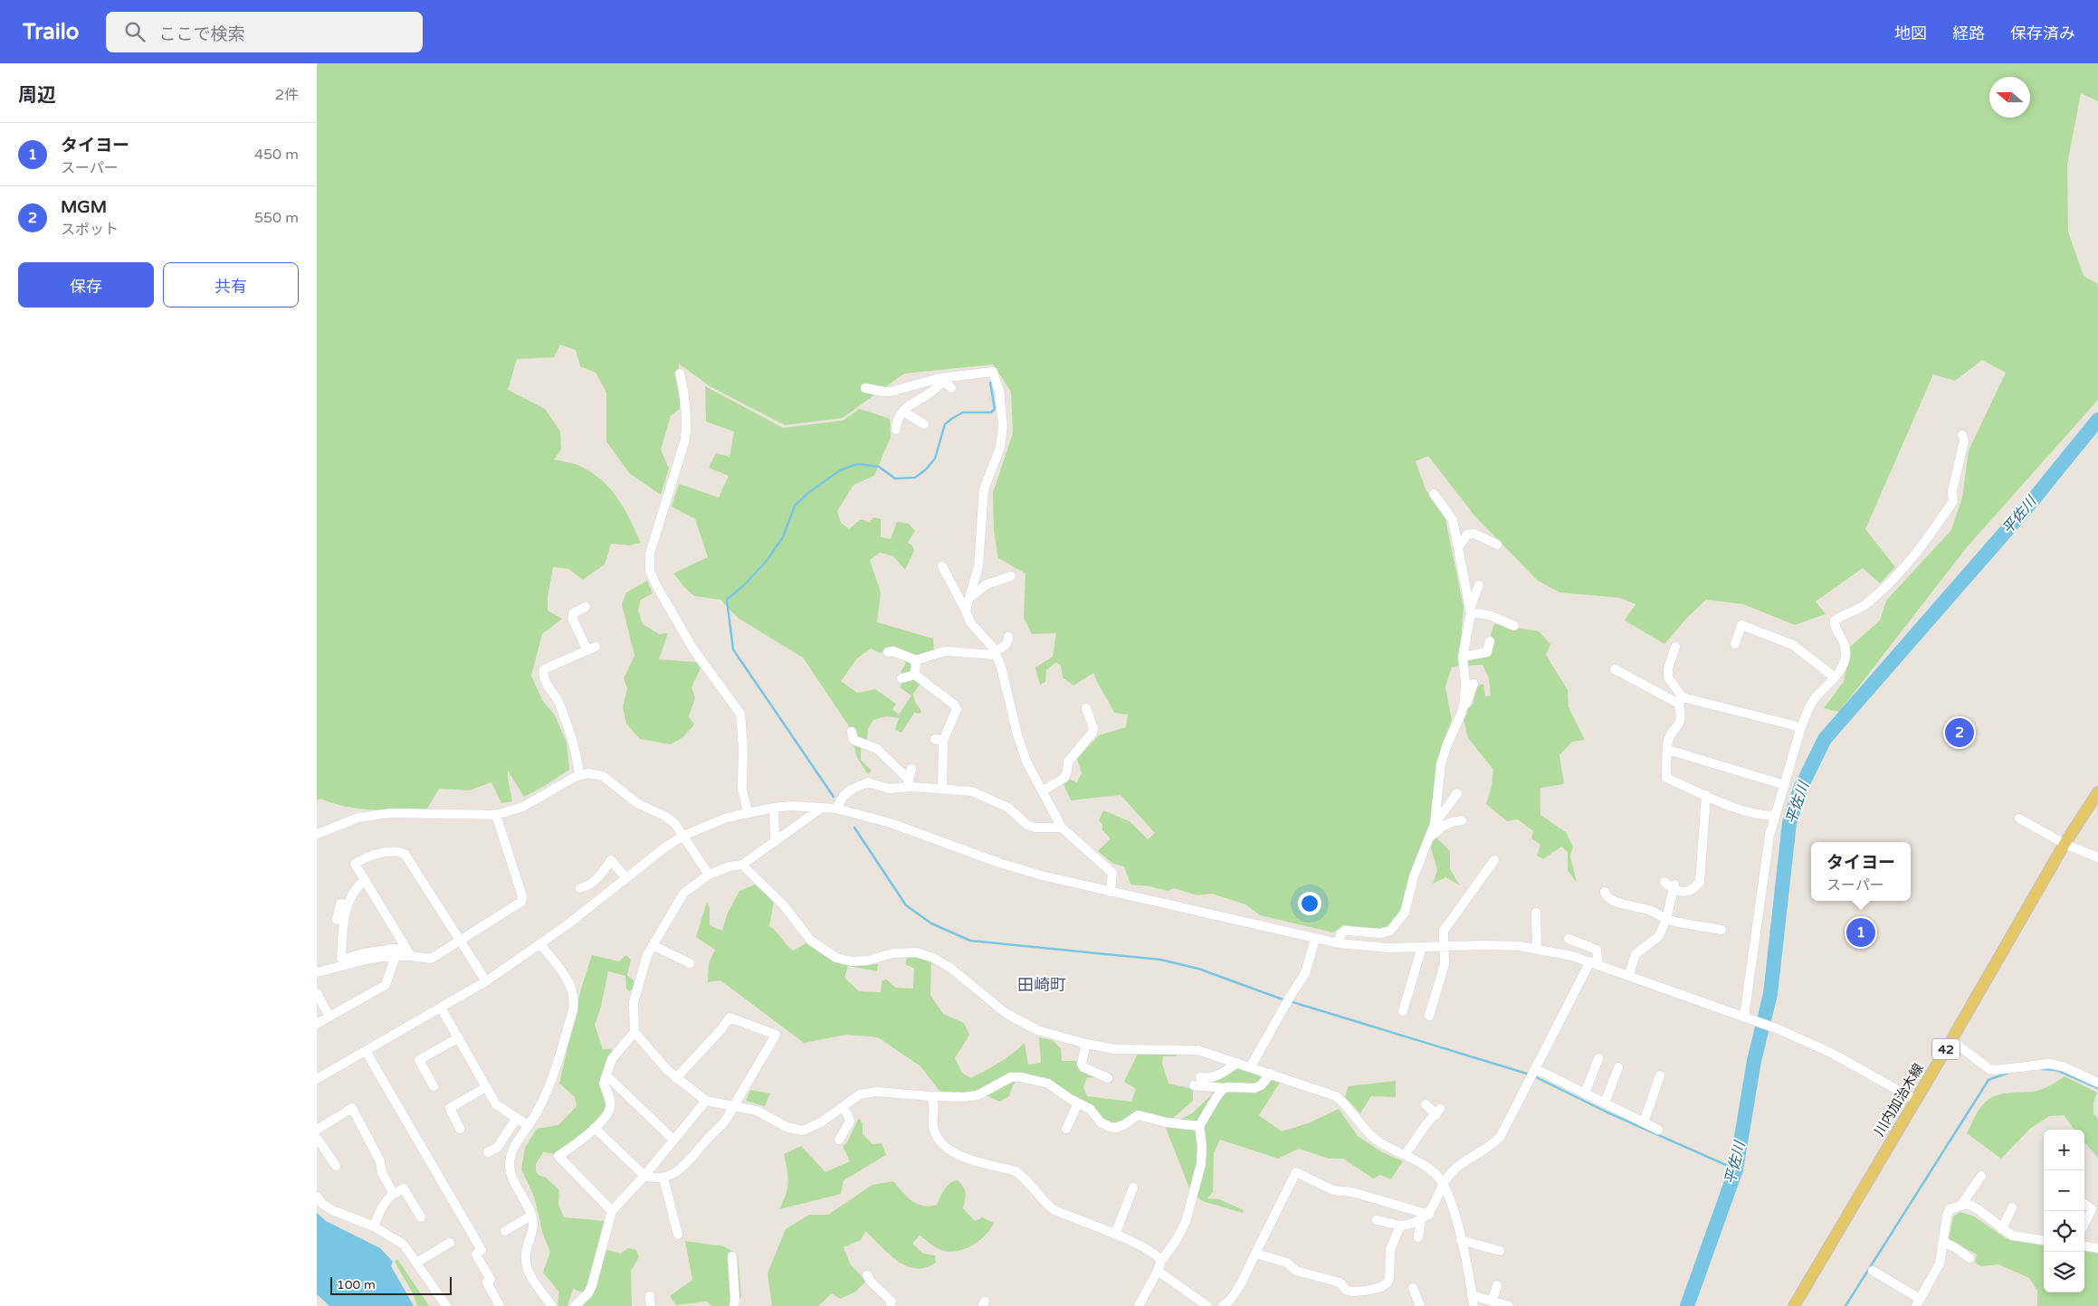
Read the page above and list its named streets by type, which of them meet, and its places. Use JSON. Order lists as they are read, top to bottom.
{
  "streets": {
    "main road": ["42", "川内加治木線"]
  },
  "districts": ["田崎町"],
  "water": ["平佐川"],
  "scale_bar": "100 m",
  "north": "left",
  "page": {
    "header": "Trailo",
    "search": "ここで検索",
    "nav": ["地図", "経路", "保存済み"],
    "heading": ["周辺", "2件"],
    "list": [
      {
        "mark": "1",
        "name": "タイヨー",
        "note": "スーパー",
        "value": "450 m"
      },
      {
        "mark": "2",
        "name": "MGM",
        "note": "スポット",
        "value": "550 m"
      }
    ],
    "buttons": ["保存", "共有"],
    "pins": ["2", "1"],
    "popup": ["タイヨー", "スーパー"],
    "map_buttons": ["+", "−"],
    "scale": "100 m"
  }
}
